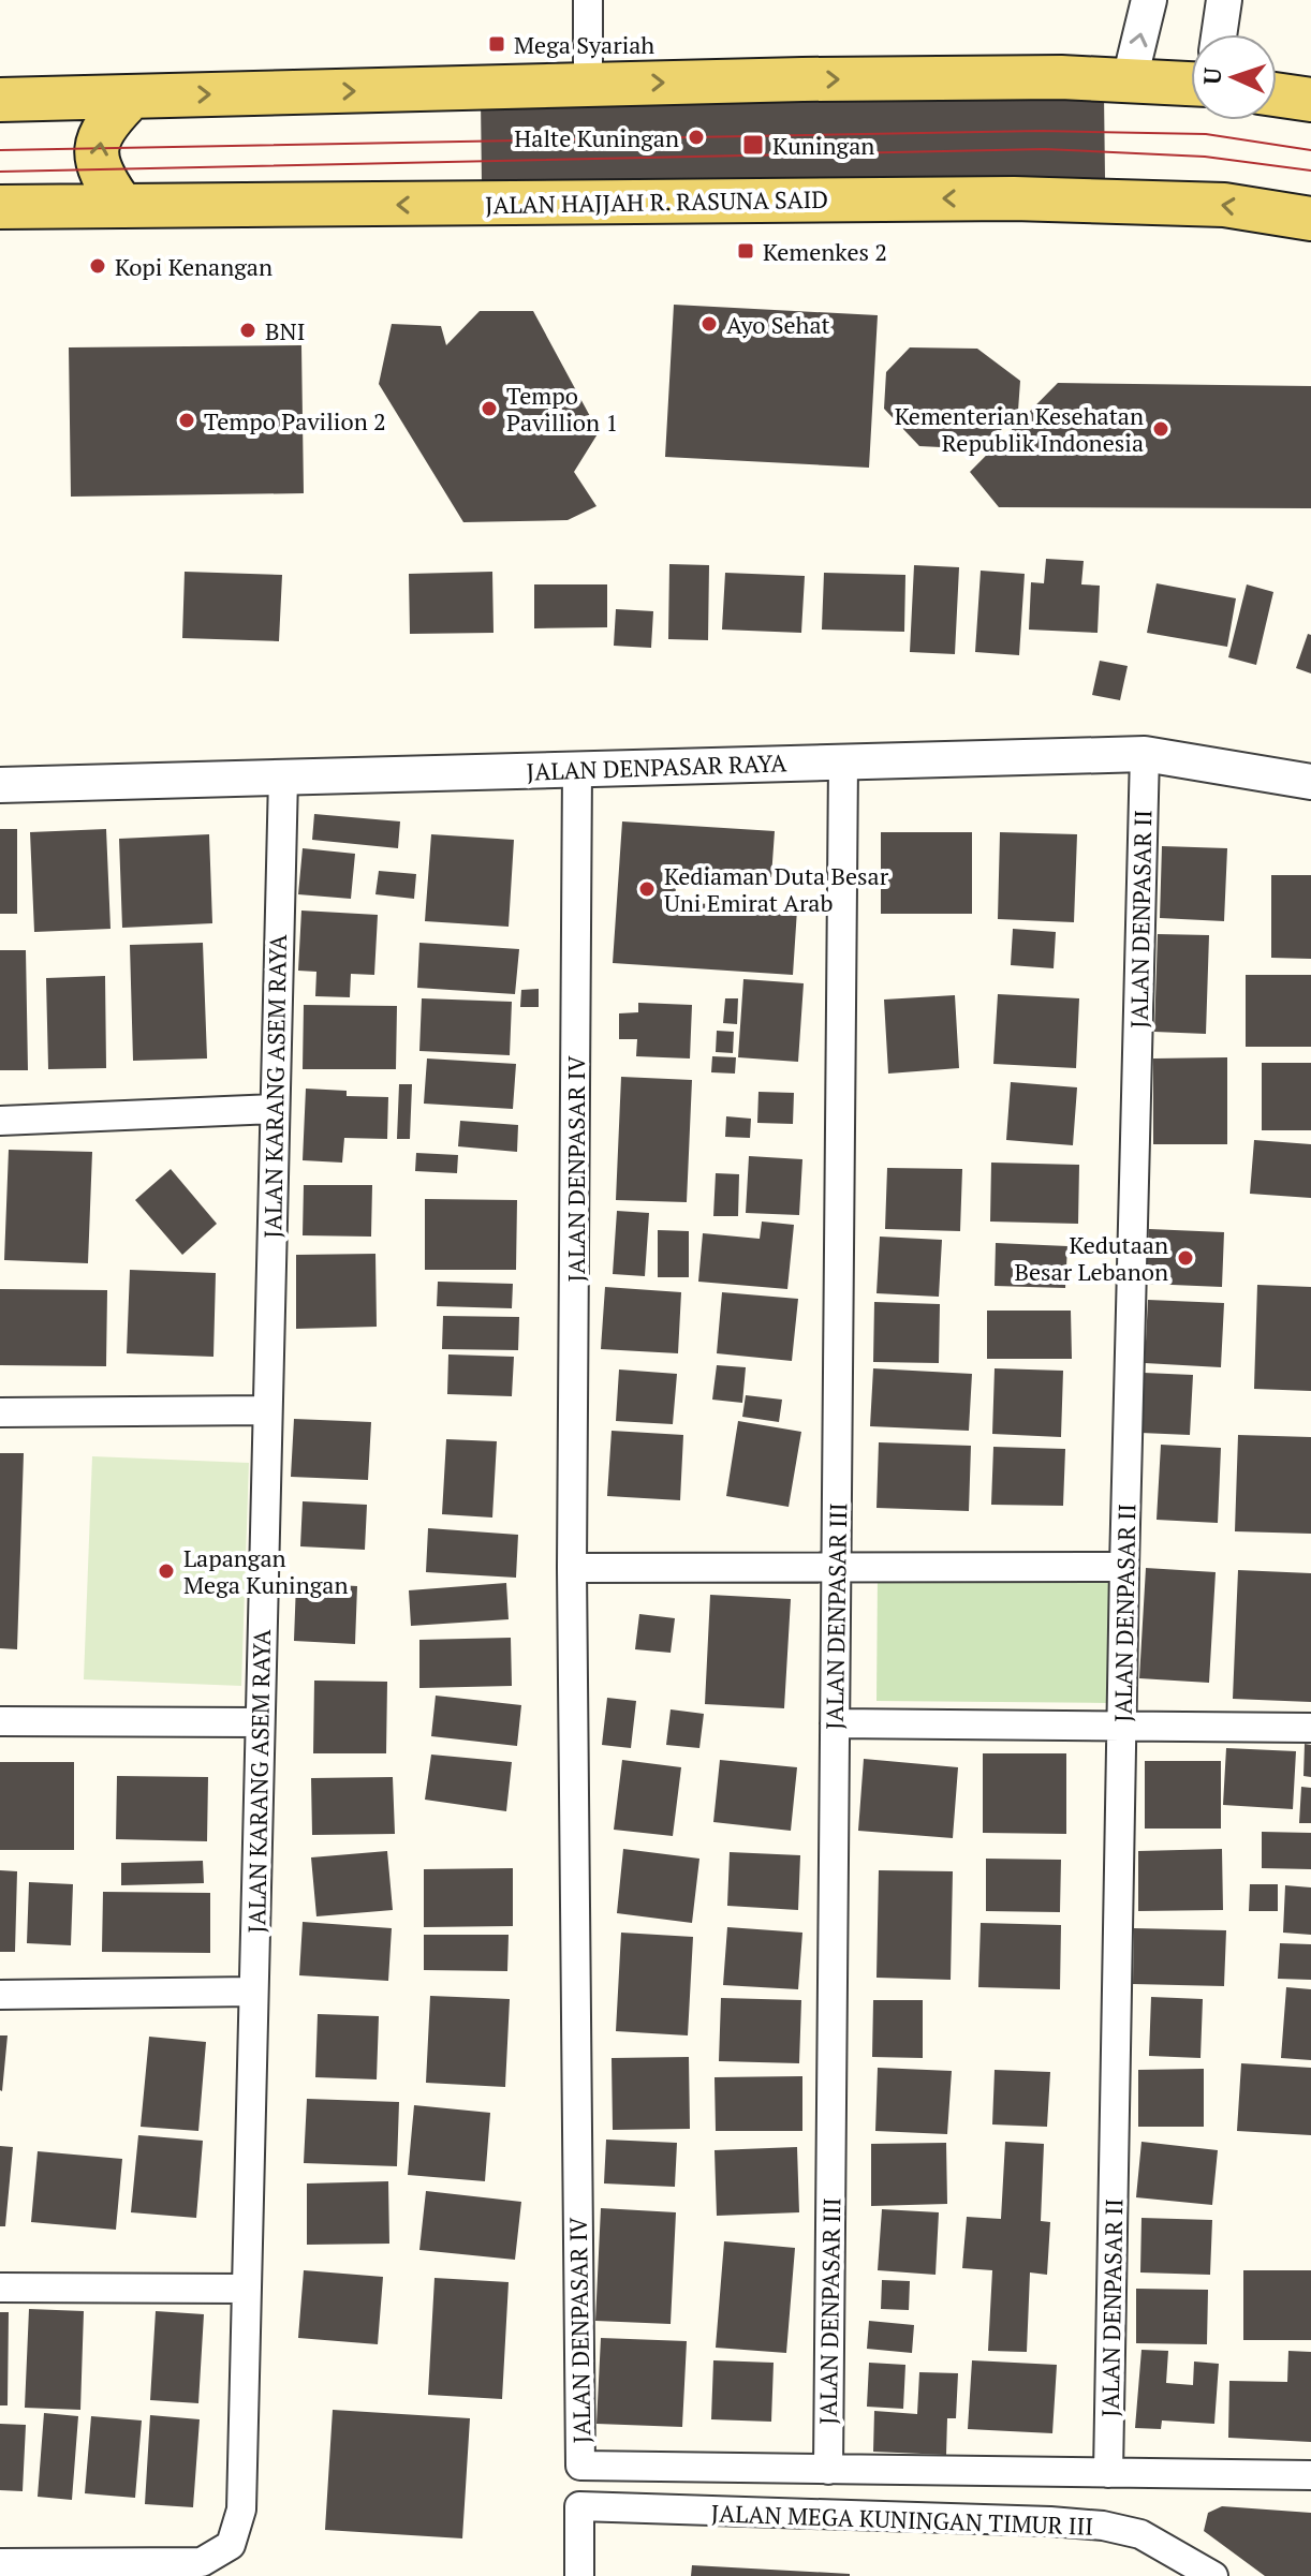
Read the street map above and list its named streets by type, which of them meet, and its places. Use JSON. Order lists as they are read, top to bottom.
{
  "streets": {
    "main road": ["JALAN HAJJAH R. RASUNA SAID"],
    "street": [
      "JALAN DENPASAR RAYA",
      "JALAN DENPASAR II",
      "JALAN KARANG ASEM RAYA",
      "JALAN DENPASAR IV",
      "JALAN DENPASAR III",
      "JALAN MEGA KUNINGAN TIMUR III"
    ]
  },
  "crossings": [
    ["JALAN DENPASAR RAYA", "JALAN DENPASAR II"],
    ["JALAN DENPASAR RAYA", "JALAN KARANG ASEM RAYA"],
    ["JALAN DENPASAR RAYA", "JALAN DENPASAR IV"],
    ["JALAN DENPASAR RAYA", "JALAN DENPASAR III"],
    ["JALAN DENPASAR II", "JALAN DENPASAR IV"],
    ["JALAN DENPASAR IV", "JALAN DENPASAR III"]
  ],
  "places": {
    "transit": ["Mega Syariah", "Kuningan", "Kemenkes 2"],
    "other": [
      "Halte Kuningan",
      "Kopi Kenangan",
      "Ayo Sehat",
      "BNI",
      "Tempo Pavillion 1",
      "Tempo Pavilion 2",
      "Kementerian Kesehatan Republik Indonesia",
      "Kediaman Duta Besar Uni Emirat Arab",
      "Kedutaan Besar Lebanon",
      "Lapangan Mega Kuningan"
    ]
  },
  "north": "left"
}
